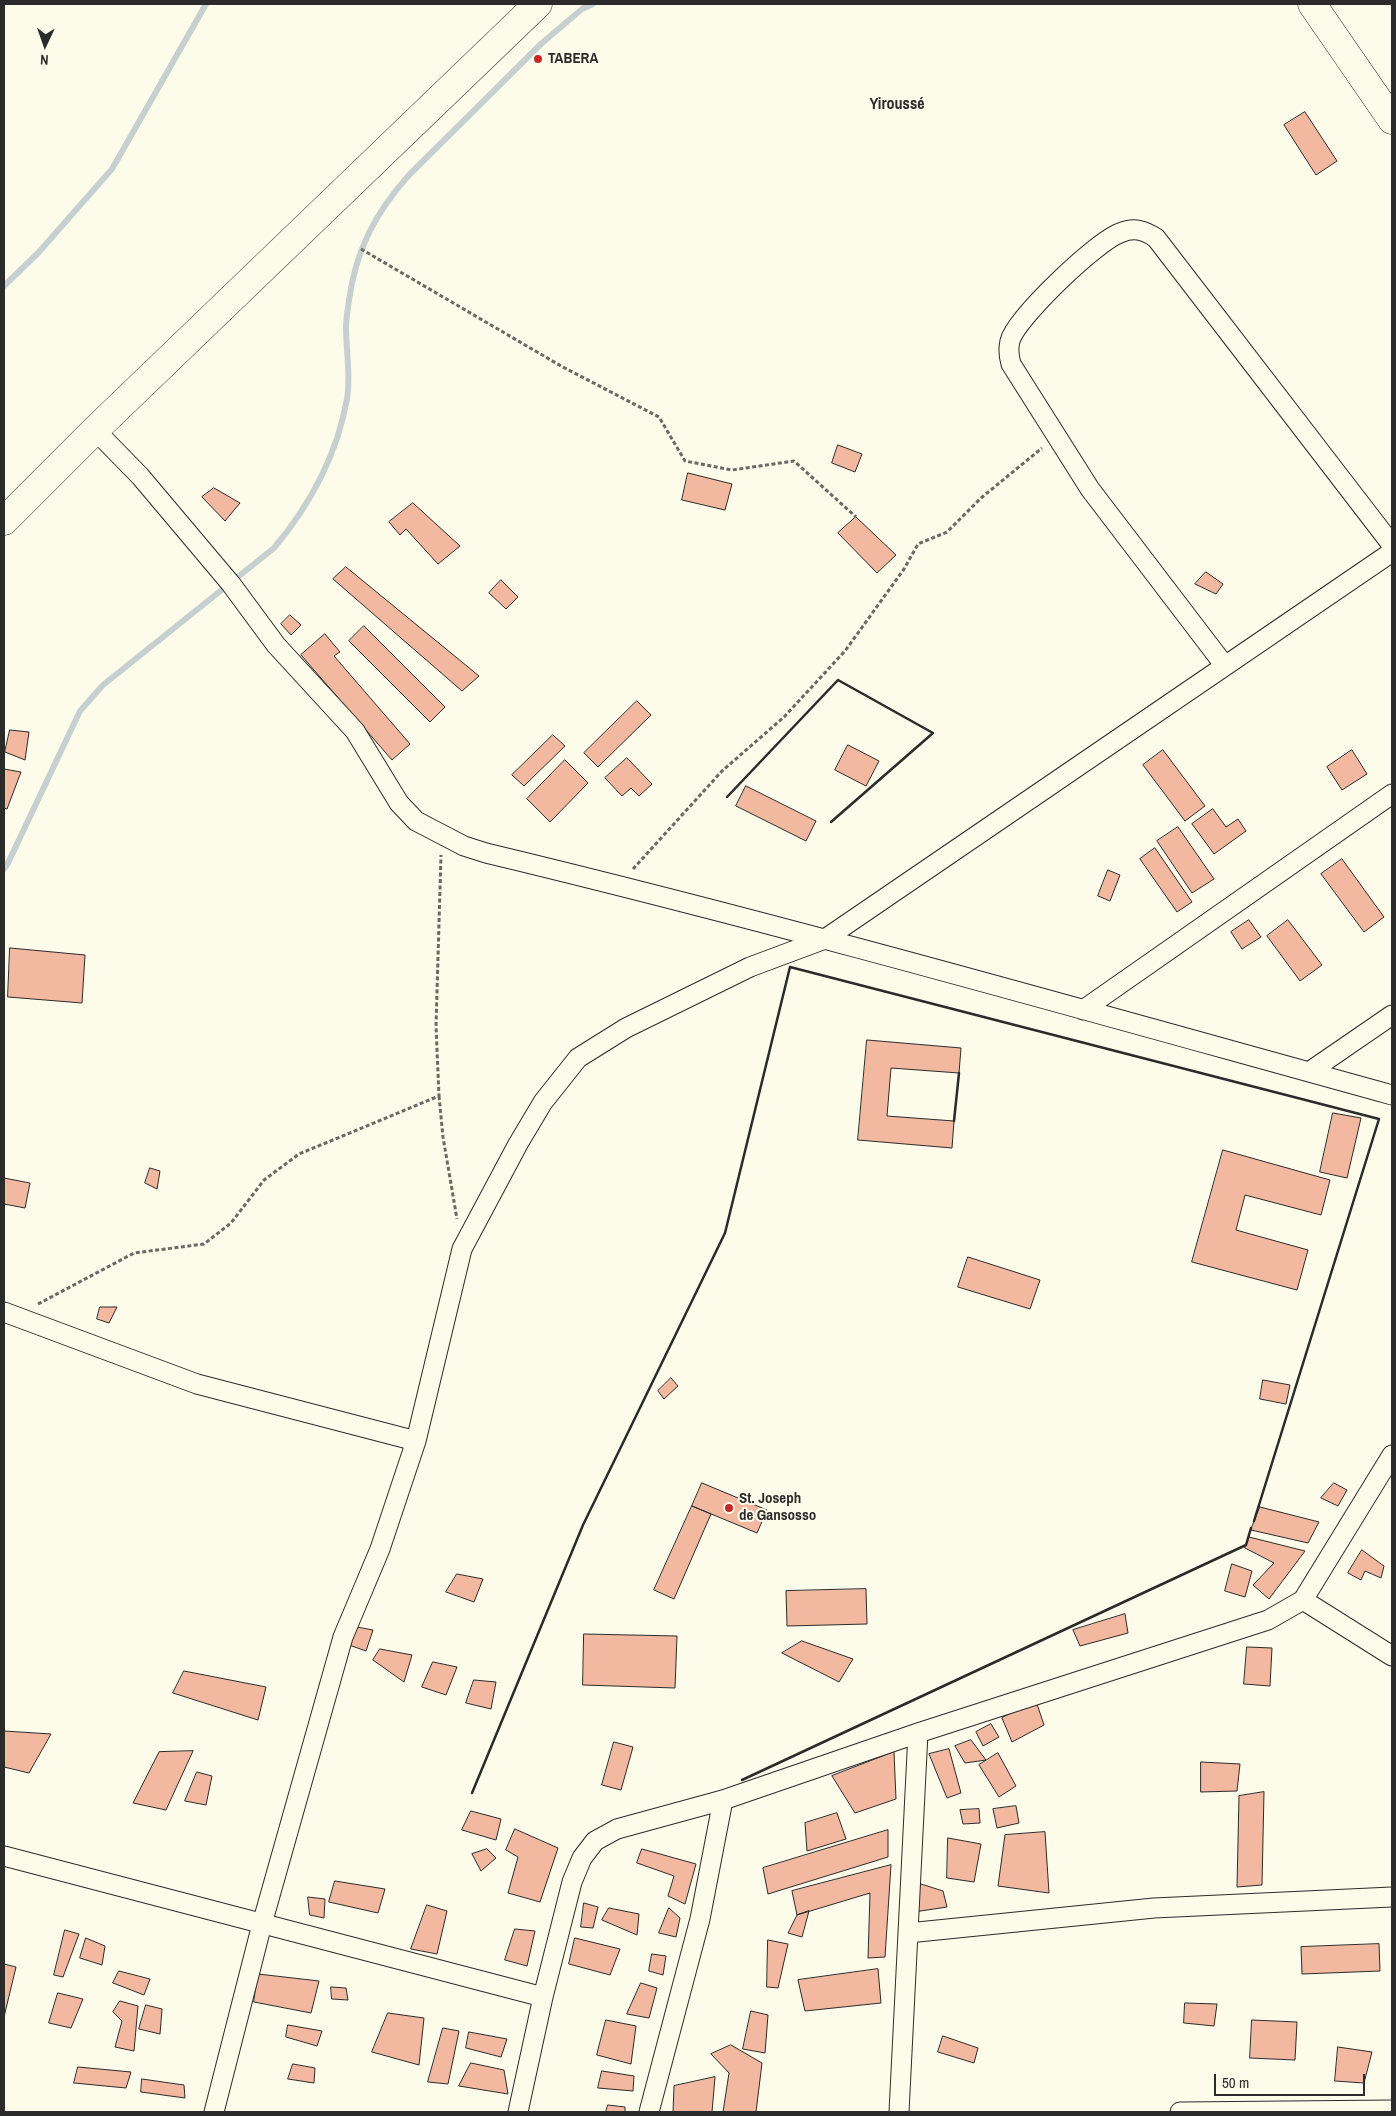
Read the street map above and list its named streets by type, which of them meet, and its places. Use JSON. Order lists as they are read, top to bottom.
{
  "districts": ["Yiroussé"],
  "places": ["TABERA", "St. Joseph de Gansosso"],
  "scale_bar": "50 m",
  "north": "bottom"
}
